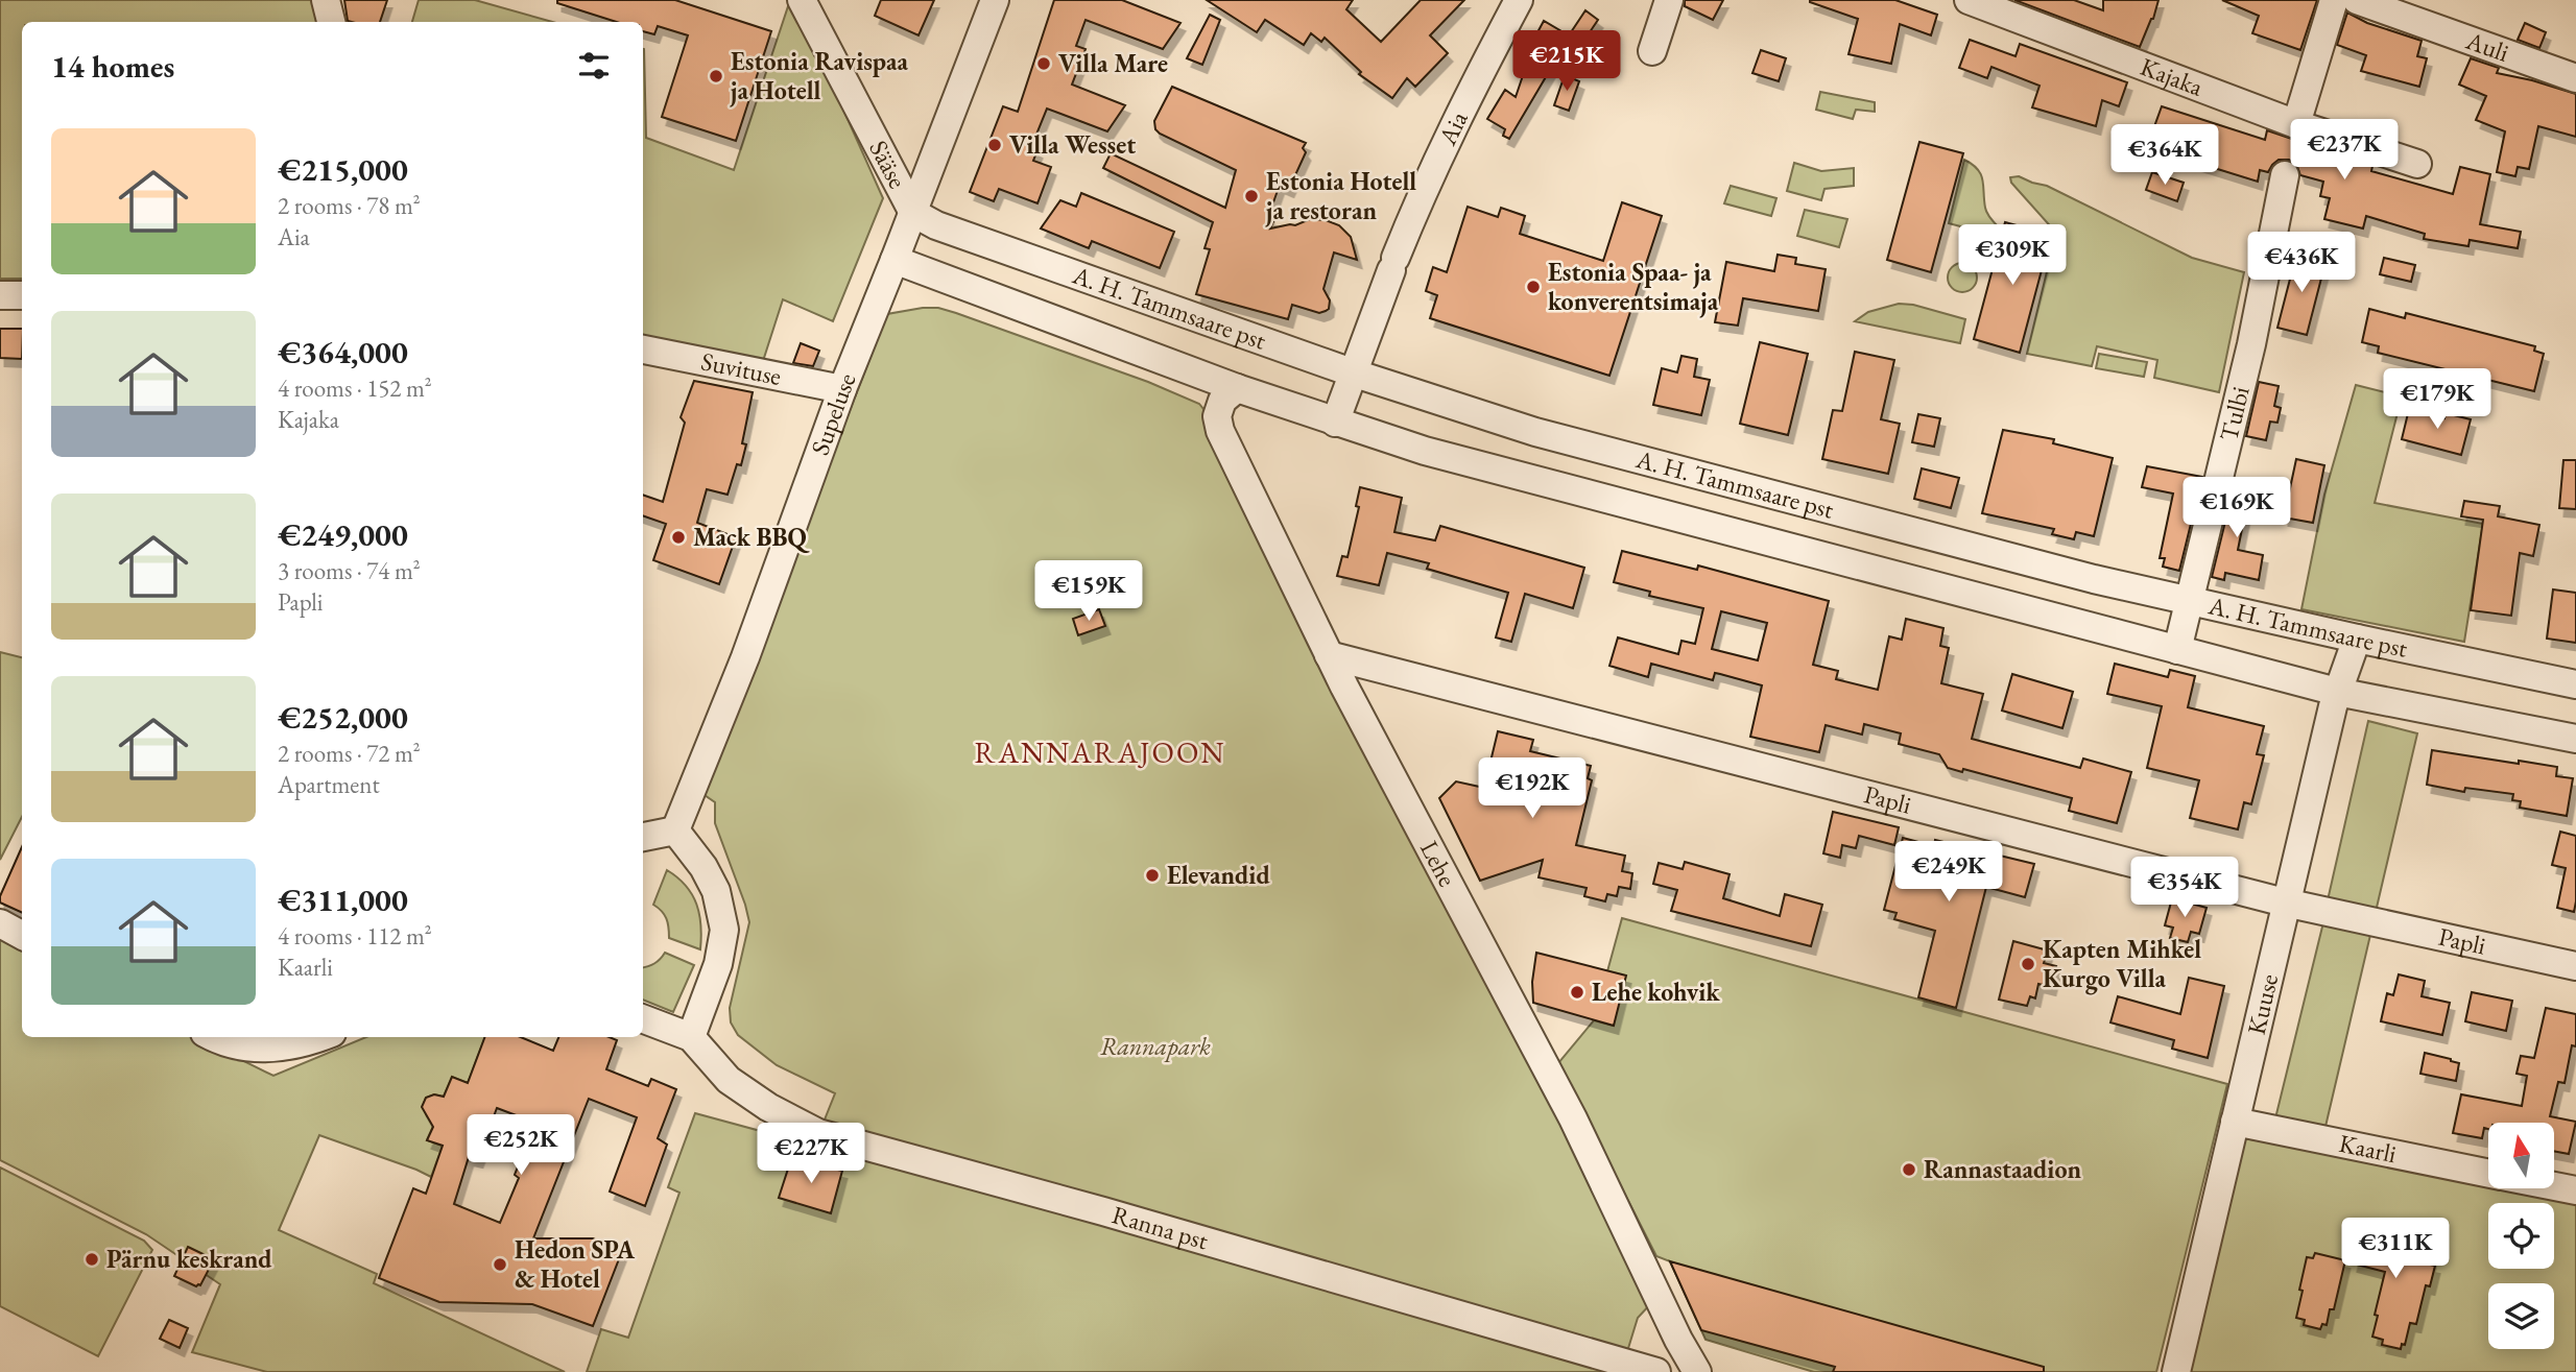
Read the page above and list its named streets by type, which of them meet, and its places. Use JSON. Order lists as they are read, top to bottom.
{
  "streets": {
    "street": [
      "Auli",
      "Kajaka",
      "Aia",
      "Sääse",
      "A. H. Tammsaare pst",
      "Suvituse",
      "Supeluse",
      "Tulbi",
      "Papli",
      "Lehe",
      "Kuuse",
      "Kaarli",
      "Ranna pst"
    ]
  },
  "crossings": [
    ["Aia", "A. H. Tammsaare pst"],
    ["Sääse", "A. H. Tammsaare pst"],
    ["Sääse", "Supeluse"],
    ["A. H. Tammsaare pst", "Supeluse"],
    ["A. H. Tammsaare pst", "Tulbi"],
    ["A. H. Tammsaare pst", "Lehe"],
    ["A. H. Tammsaare pst", "Kuuse"],
    ["Suvituse", "Supeluse"],
    ["Papli", "Lehe"],
    ["Papli", "Kuuse"],
    ["Kuuse", "Kaarli"]
  ],
  "districts": ["RANNARAJOON"],
  "parks": ["Rannapark"],
  "places": [
    "Villa Mare",
    "Estonia Ravispaa ja Hotell",
    "Villa Wesset",
    "Estonia Hotell ja restoran",
    "Estonia Spaa- ja konverentsimaja",
    "Mack BBQ",
    "Elevandid",
    "Kapten Mihkel Kurgo Villa",
    "Lehe kohvik",
    "Rannastaadion",
    "Pärnu keskrand",
    "Hedon SPA & Hotel"
  ],
  "north": "top",
  "page": {
    "heading": "14 homes",
    "price": [
      "€215K",
      "€237K",
      "€364K",
      "€309K",
      "€436K",
      "€179K",
      "€169K",
      "€159K",
      "€192K",
      "€249K",
      "€354K",
      "€252K",
      "€227K",
      "€311K"
    ],
    "list": [
      {
        "name": "€215,000",
        "note": "2 rooms · 78 m² · Aia"
      },
      {
        "name": "€364,000",
        "note": "4 rooms · 152 m² · Kajaka"
      },
      {
        "name": "€249,000",
        "note": "3 rooms · 74 m² · Papli"
      },
      {
        "name": "€252,000",
        "note": "2 rooms · 72 m² · Apartment"
      },
      {
        "name": "€311,000",
        "note": "4 rooms · 112 m² · Kaarli"
      }
    ]
  }
}
